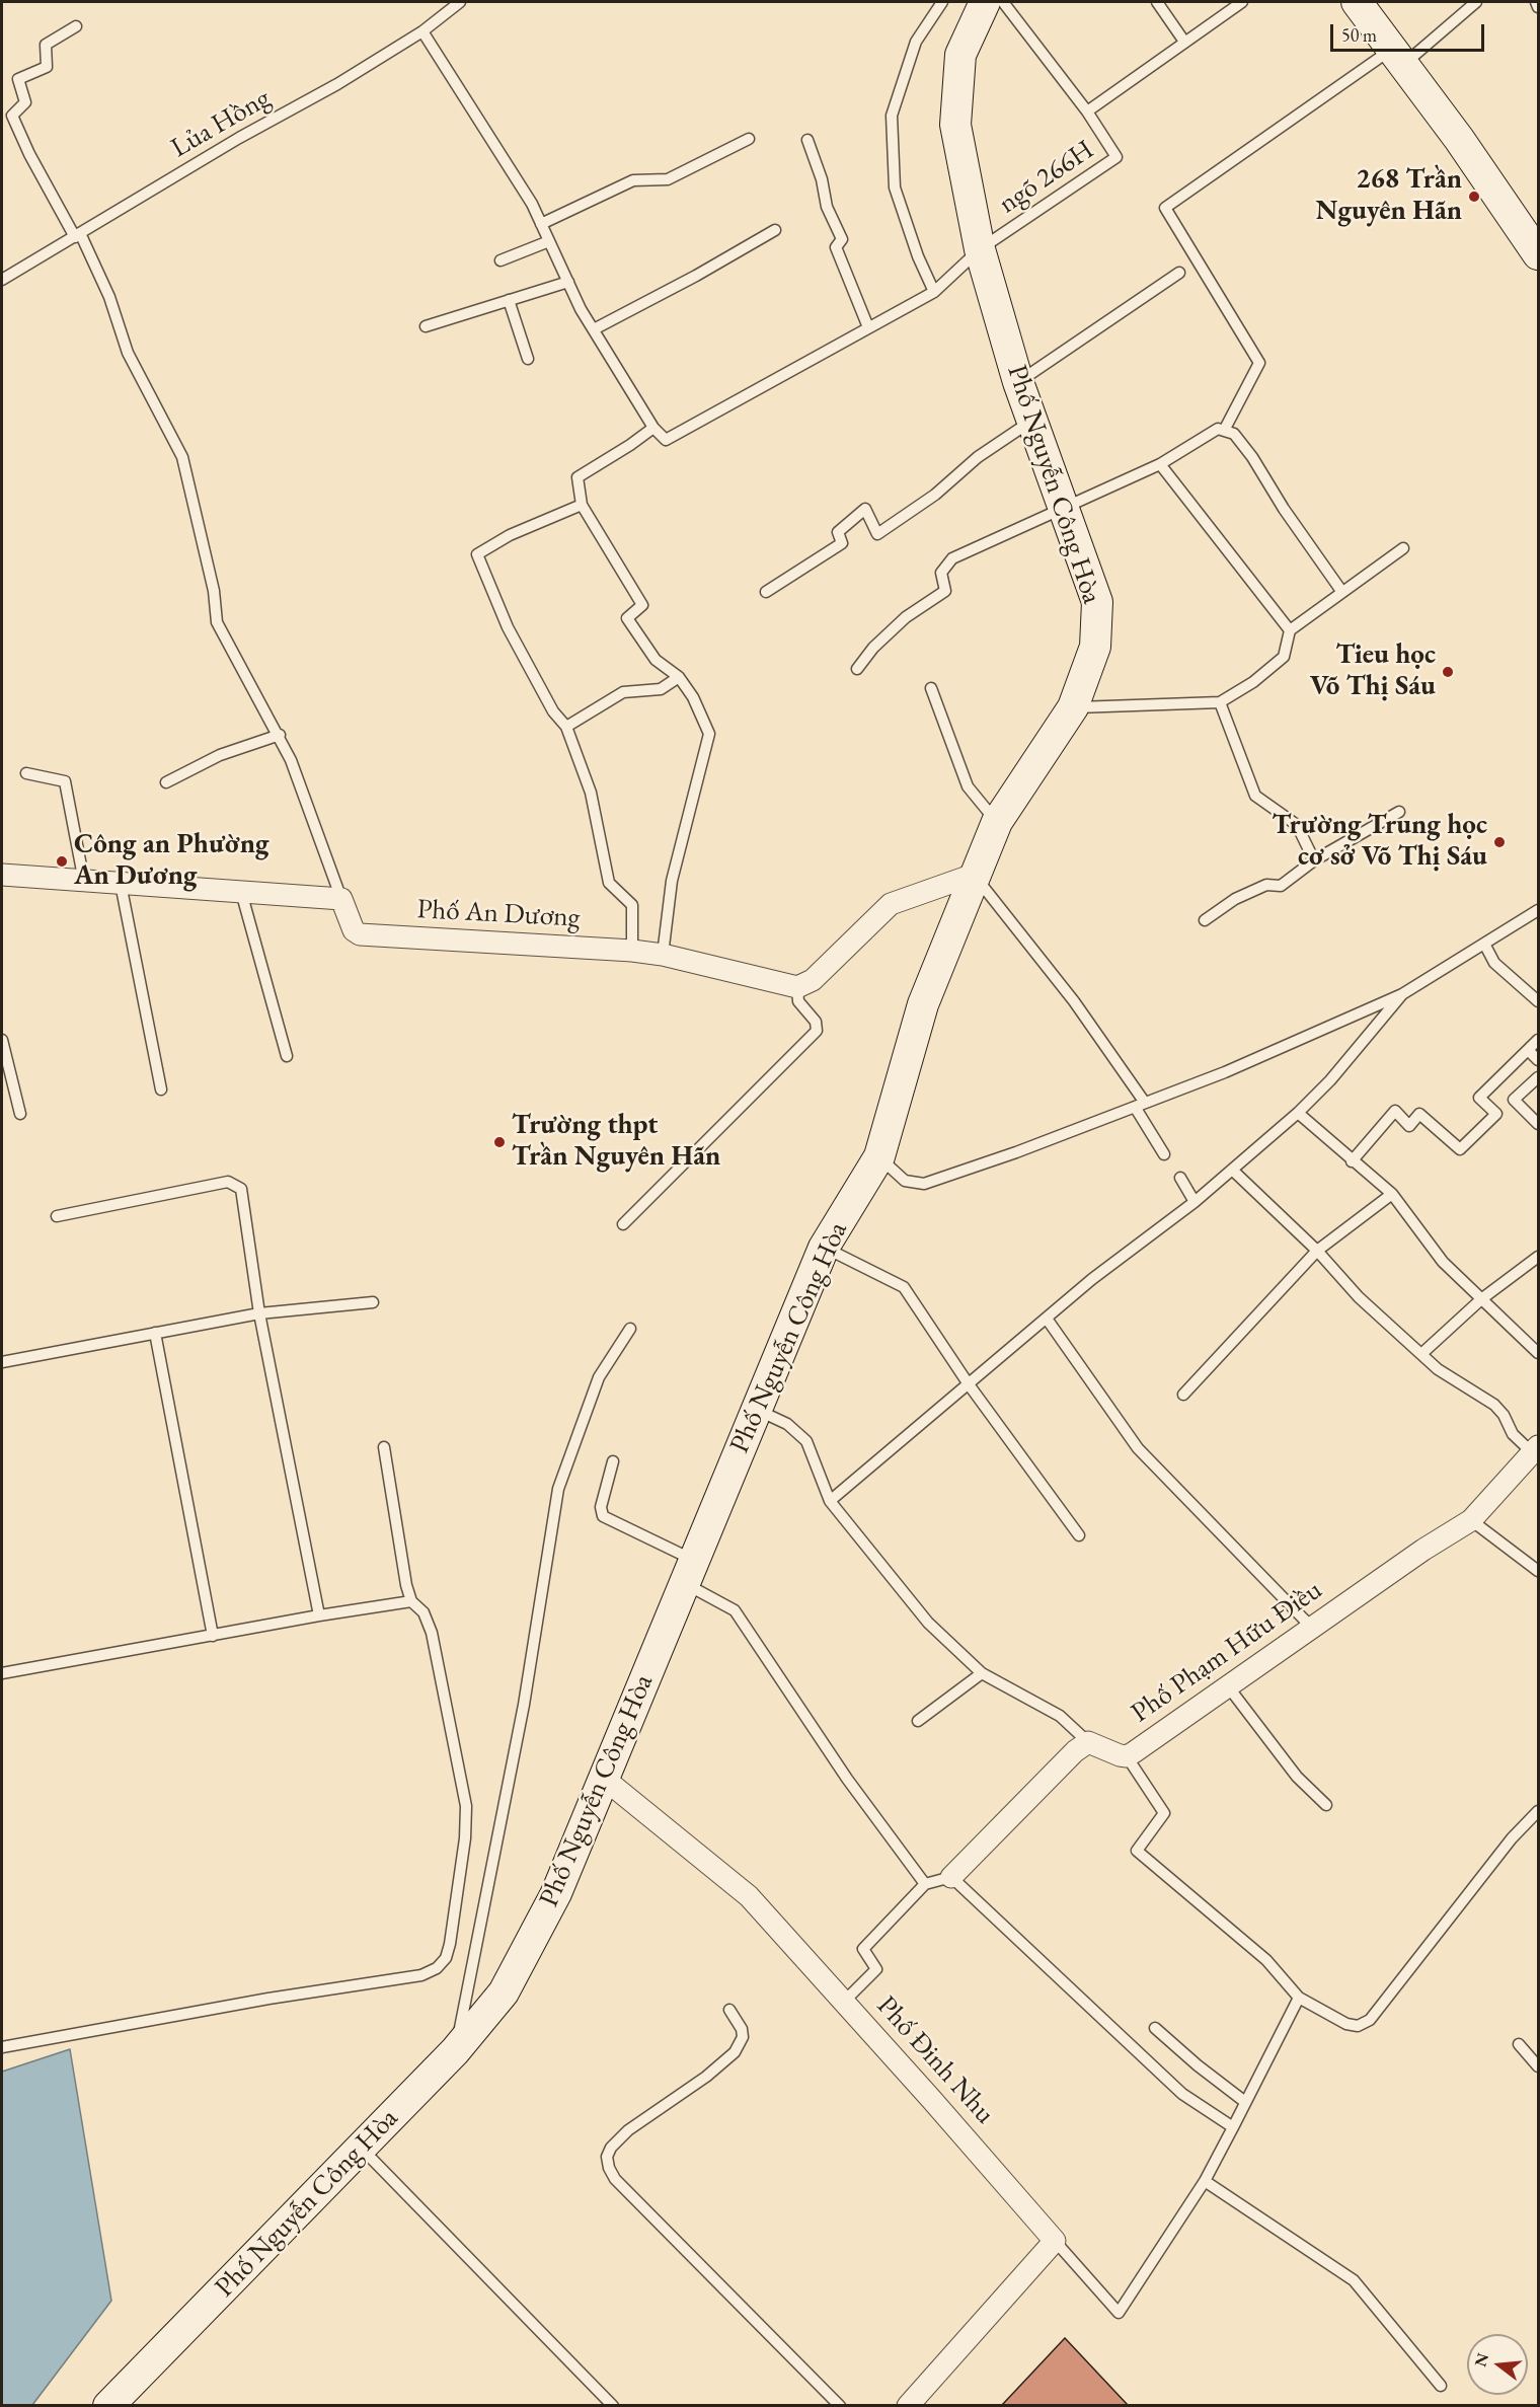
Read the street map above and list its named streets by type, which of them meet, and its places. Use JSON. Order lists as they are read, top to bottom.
{
  "streets": {
    "street": [
      "Phố Nguyễn Công Hòa",
      "Phố An Dương",
      "Phố Phạm Hữu Điều",
      "Phố Đinh Nhu"
    ],
    "lane": ["Lủa Hồng", "ngõ 266H"]
  },
  "crossings": [
    ["ngõ 266H", "Phố Nguyễn Công Hòa"],
    ["Phố Nguyễn Công Hòa", "Phố Đinh Nhu"]
  ],
  "places": [
    "268 Trần Nguyên Hãn",
    "Tieu học Võ Thị Sáu",
    "Trường Trung học cơ sở Võ Thị Sáu",
    "Công an Phường An Dương",
    "Trường thpt Trần Nguyên Hãn"
  ],
  "scale_bar": "50 m",
  "north": "left"
}
